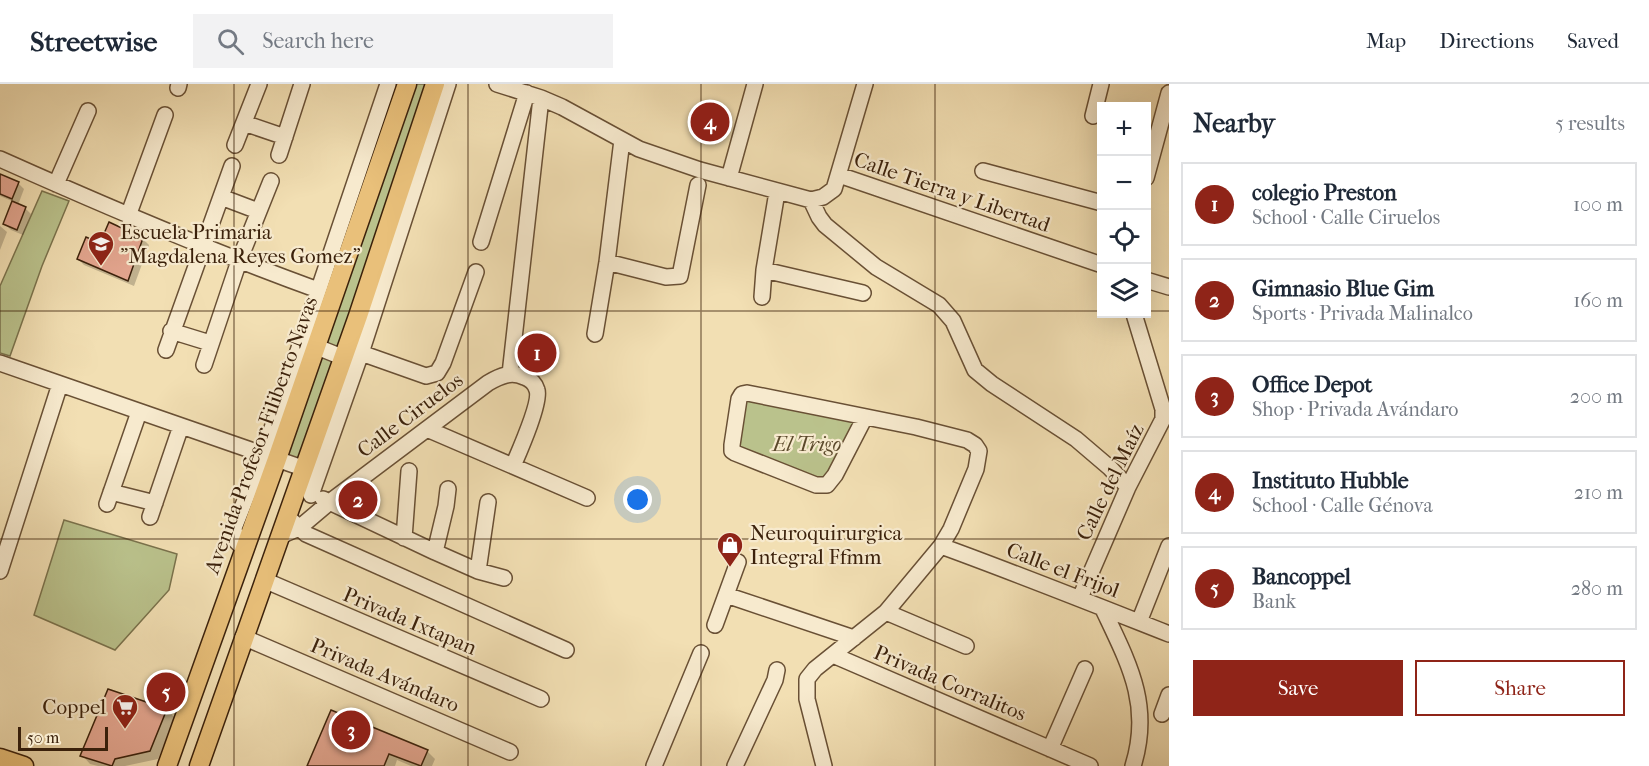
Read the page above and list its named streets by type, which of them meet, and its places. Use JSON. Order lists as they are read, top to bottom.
{
  "streets": {
    "main road": ["Avenida Profesor Filiberto Navas"],
    "street": [
      "Calle Tierra y Libertad",
      "Calle Ciruelos",
      "Calle del Maíz",
      "Calle el Frijol",
      "Privada Ixtapan",
      "Privada Avándaro",
      "Privada Corralitos"
    ]
  },
  "crossings": [
    ["Calle del Maíz", "Calle el Frijol"]
  ],
  "parks": ["El Trigo"],
  "places": {
    "school or university": ["Escuela Primaria \"Magdalena Reyes Gomez\""],
    "shop": ["Neuroquirurgica Integral Ffmm"],
    "supermarket": ["Coppel"]
  },
  "scale_bar": "50 m",
  "page": {
    "header": "Streetwise",
    "search": "Search here",
    "nav": ["Map", "Directions", "Saved"],
    "heading": ["Nearby", "5 results"],
    "pins": [
      "4",
      "1",
      "2",
      "5",
      "3"
    ],
    "map_buttons": ["+", "−"],
    "list": [
      {
        "mark": "1",
        "name": "colegio Preston",
        "note": "School · Calle Ciruelos",
        "value": "100 m"
      },
      {
        "mark": "2",
        "name": "Gimnasio Blue Gim",
        "note": "Sports · Privada Malinalco",
        "value": "160 m"
      },
      {
        "mark": "3",
        "name": "Office Depot",
        "note": "Shop · Privada Avándaro",
        "value": "200 m"
      },
      {
        "mark": "4",
        "name": "Instituto Hubble",
        "note": "School · Calle Génova",
        "value": "210 m"
      },
      {
        "mark": "5",
        "name": "Bancoppel",
        "note": "Bank",
        "value": "280 m"
      }
    ],
    "buttons": ["Save", "Share"],
    "scale": "50 m"
  }
}
